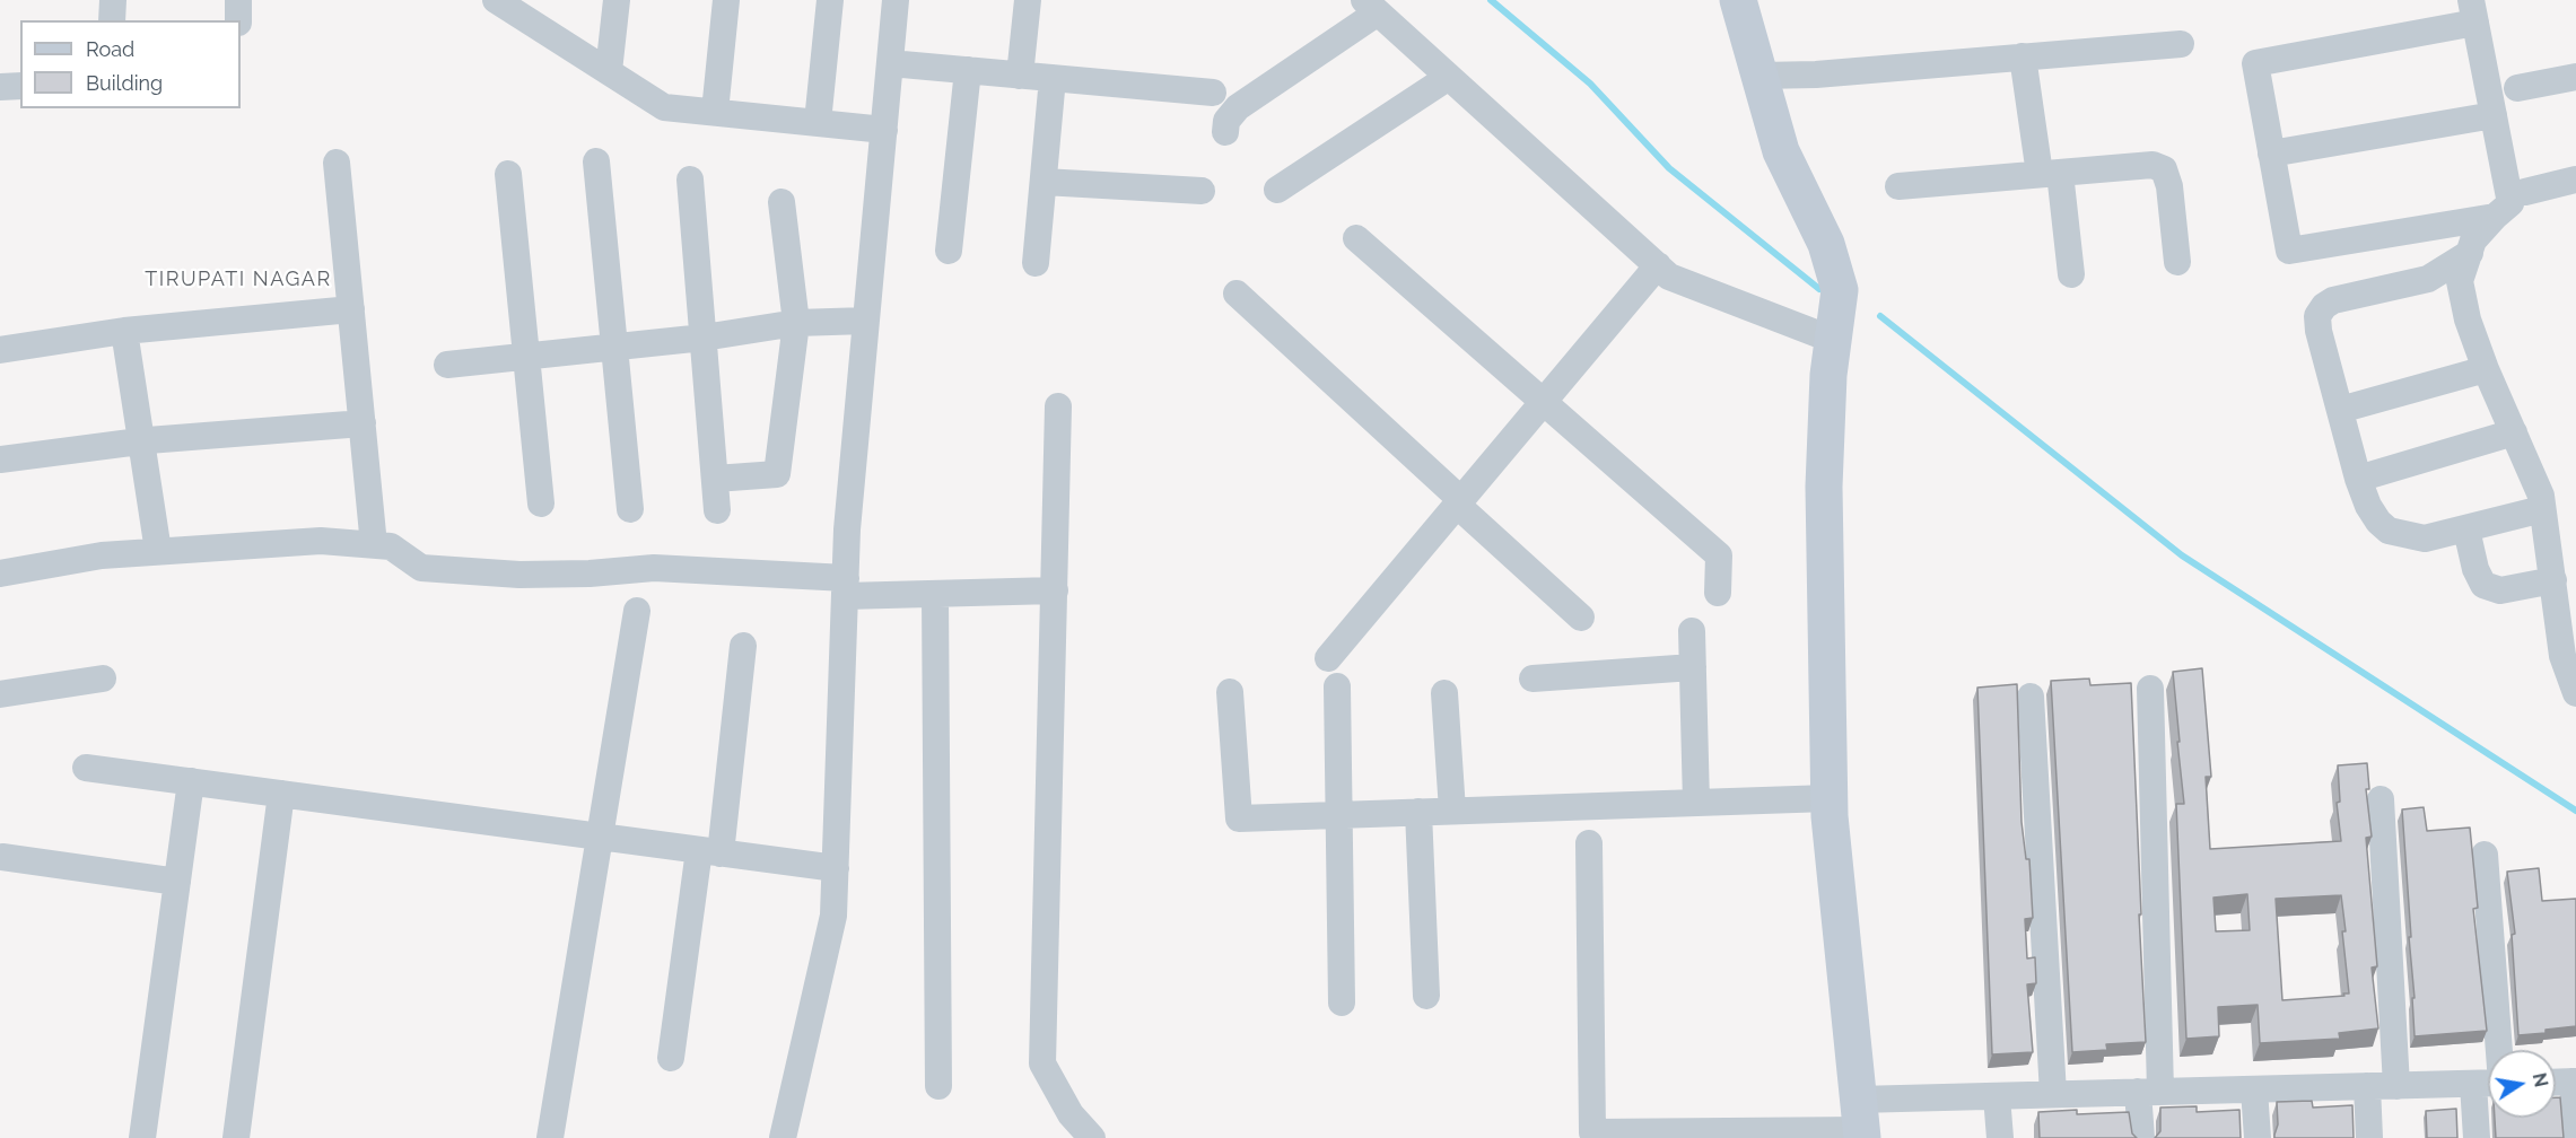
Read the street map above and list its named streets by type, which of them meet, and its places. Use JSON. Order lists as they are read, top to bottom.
{
  "districts": ["TIRUPATI NAGAR"],
  "legend": ["Road", "Building"],
  "north": "right"
}
